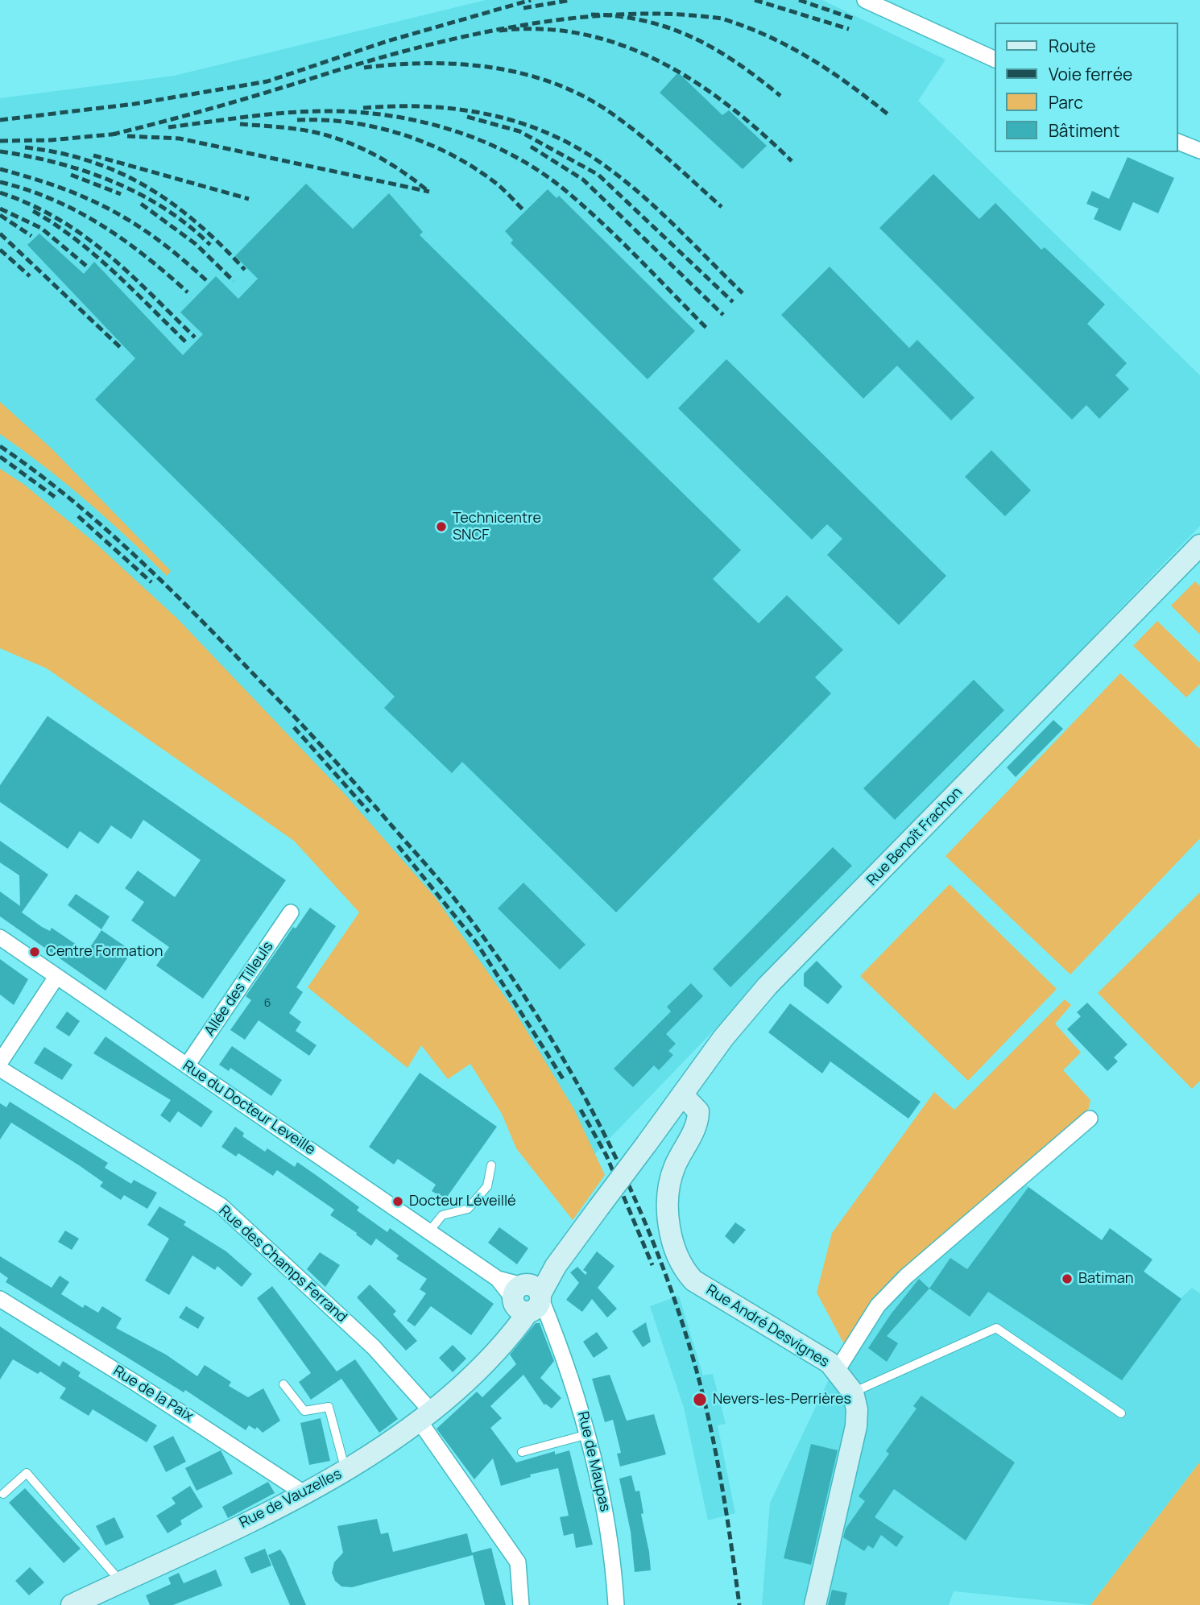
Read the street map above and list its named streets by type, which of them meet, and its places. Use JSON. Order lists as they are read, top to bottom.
{
  "streets": {
    "main road": ["Rue Benoît Frachon", "Rue André Desvignes", "Rue de Vauzelles"],
    "street": [
      "Allée des Tilleuls",
      "Rue du Docteur Leveille",
      "Rue des Champs Ferrand",
      "Rue de la Paix",
      "Rue de Maupas"
    ]
  },
  "crossings": [
    ["Rue Benoît Frachon", "Rue du Docteur Leveille"],
    ["Rue Benoît Frachon", "Rue André Desvignes"],
    ["Rue Benoît Frachon", "Rue de Maupas"],
    ["Rue Benoît Frachon", "Rue de Vauzelles"],
    ["Allée des Tilleuls", "Rue du Docteur Leveille"],
    ["Rue du Docteur Leveille", "Rue de Maupas"],
    ["Rue du Docteur Leveille", "Rue de Vauzelles"],
    ["Rue des Champs Ferrand", "Rue de Vauzelles"],
    ["Rue de la Paix", "Rue de Vauzelles"],
    ["Rue de Maupas", "Rue de Vauzelles"]
  ],
  "places": [
    "Technicentre SNCF",
    "Centre Formation",
    "Docteur Léveillé",
    "Batiman",
    "Nevers-les-Perrières"
  ],
  "house_numbers": ["6"],
  "legend": [
    "Route",
    "Voie ferrée",
    "Parc",
    "Bâtiment"
  ]
}
